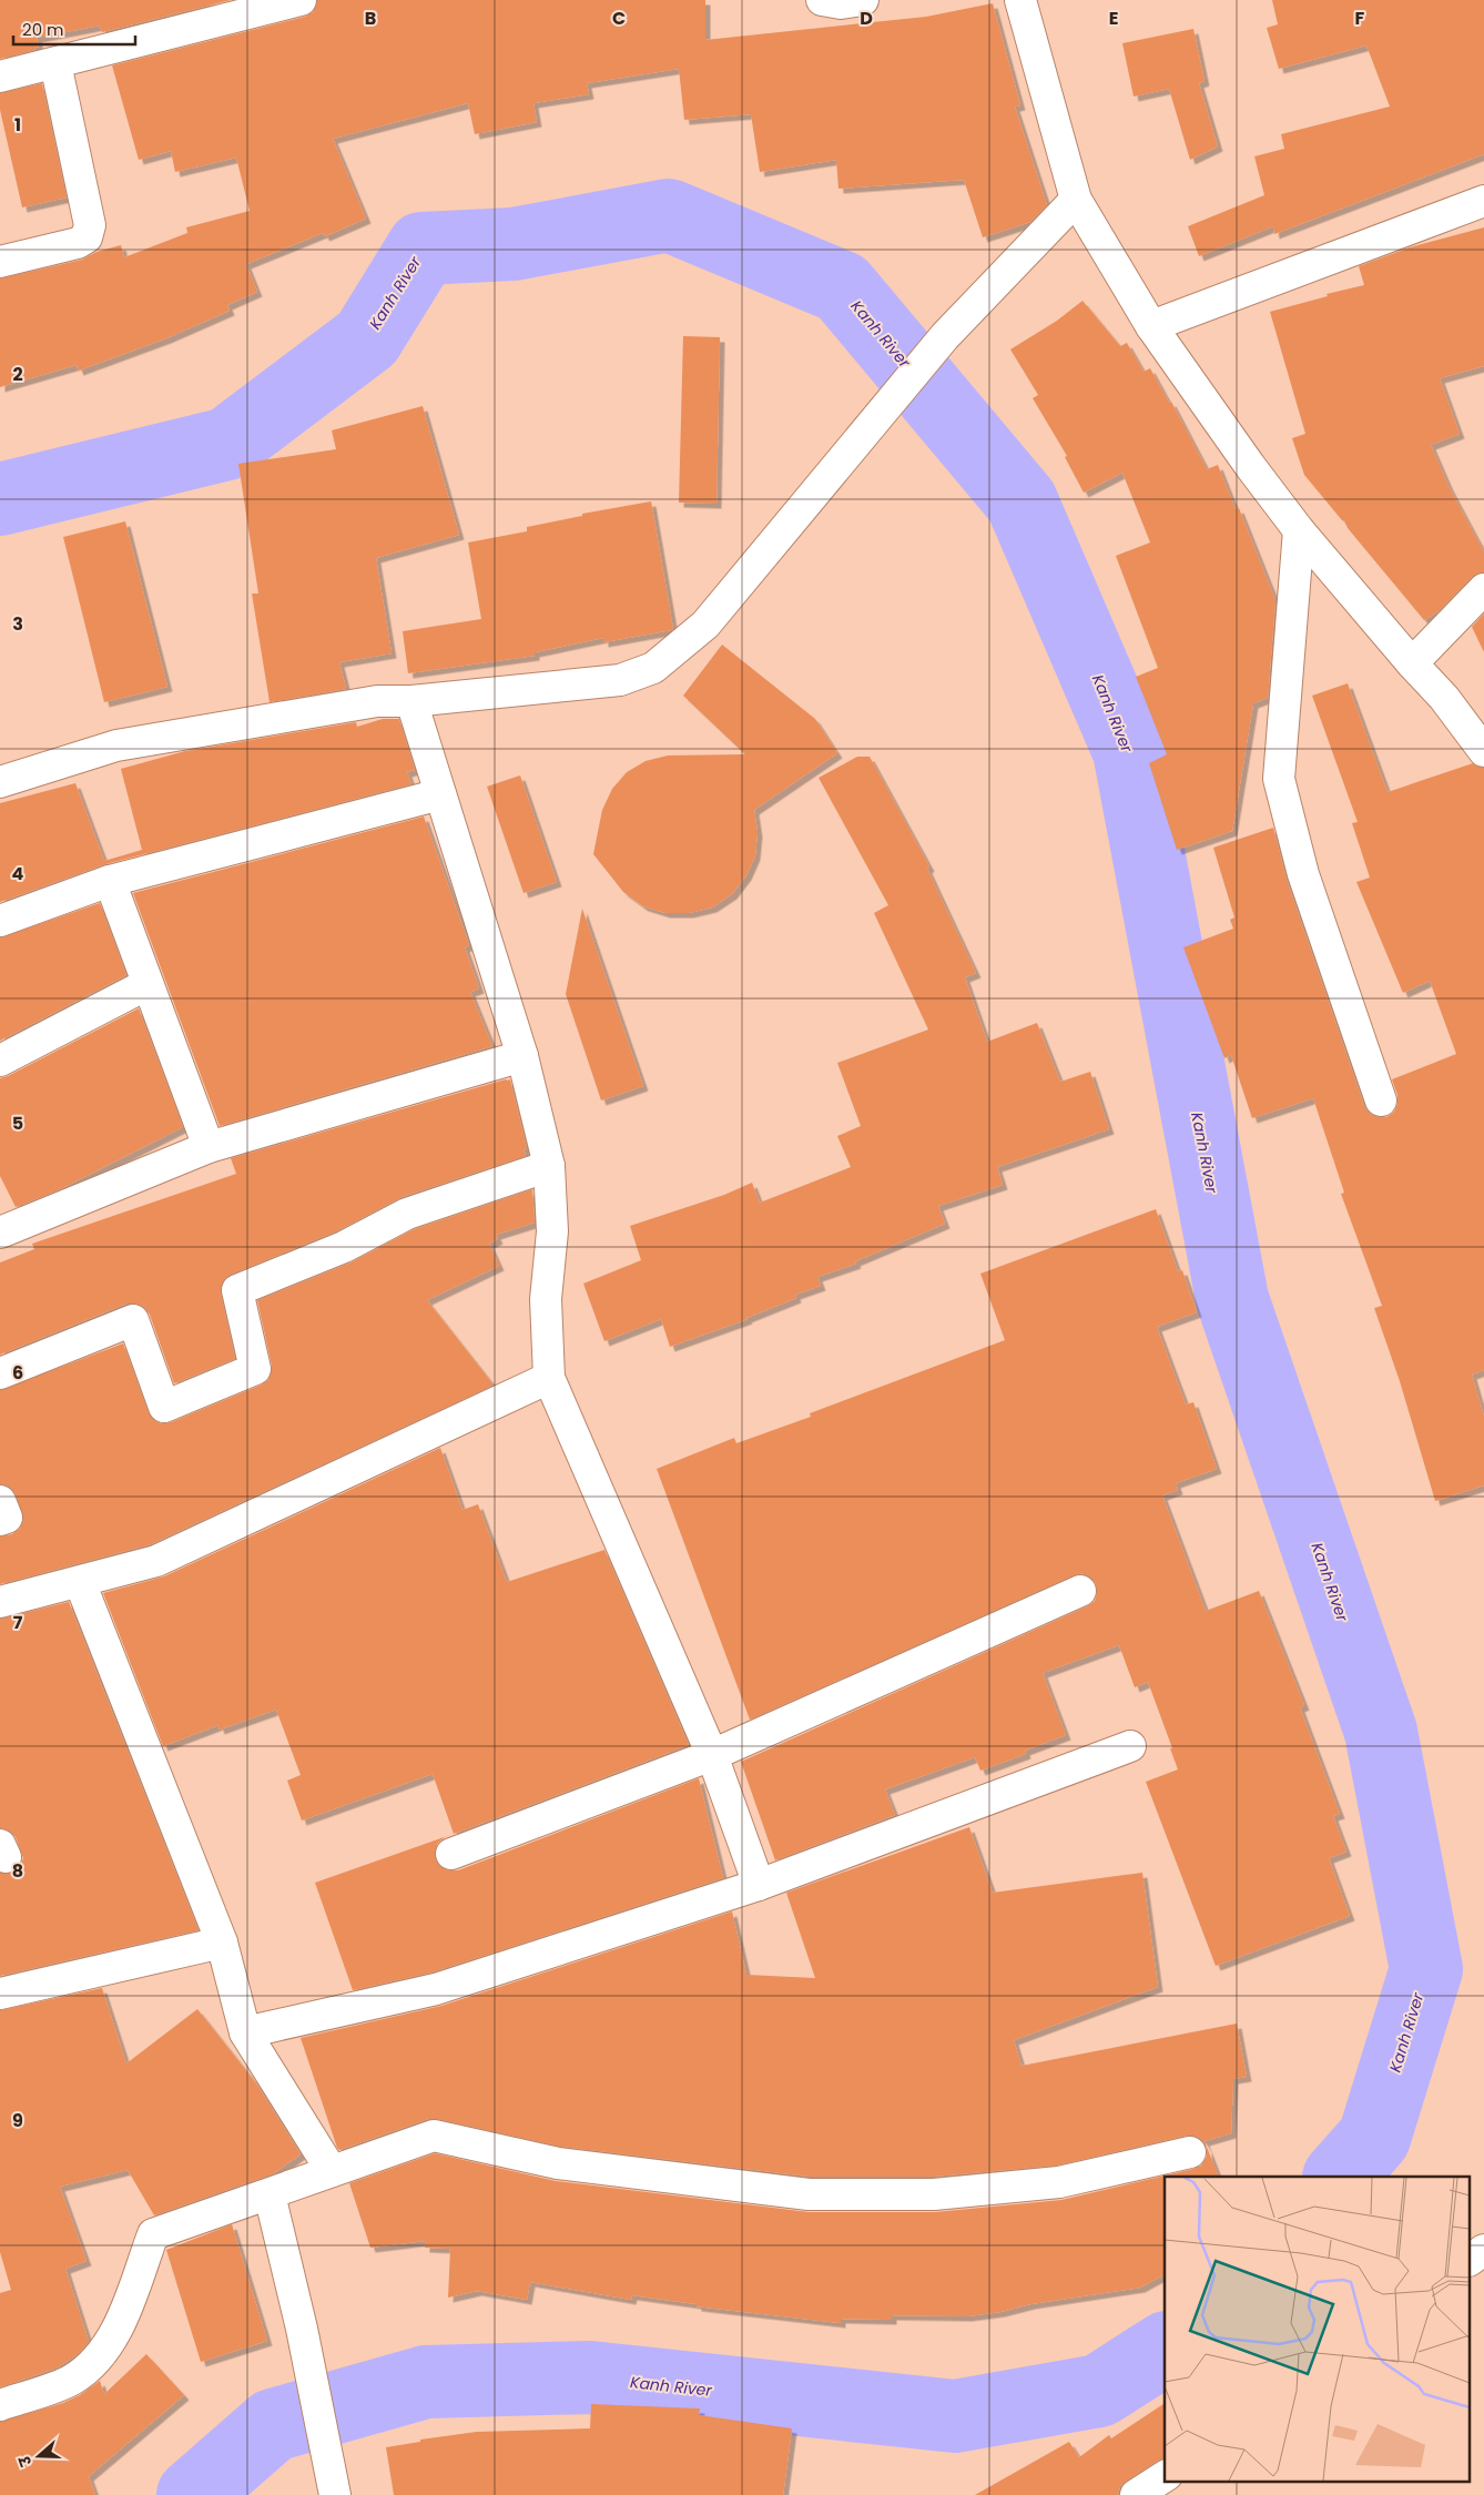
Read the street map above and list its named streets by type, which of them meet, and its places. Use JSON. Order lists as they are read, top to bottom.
{
  "water": ["Kanh River"],
  "scale_bar": "20 m",
  "north": "left",
  "grid": {
    "columns": [
      "B",
      "C",
      "D",
      "E",
      "F"
    ],
    "rows": [
      "1",
      "2",
      "3",
      "4",
      "5",
      "6",
      "7",
      "8",
      "9"
    ]
  }
}
